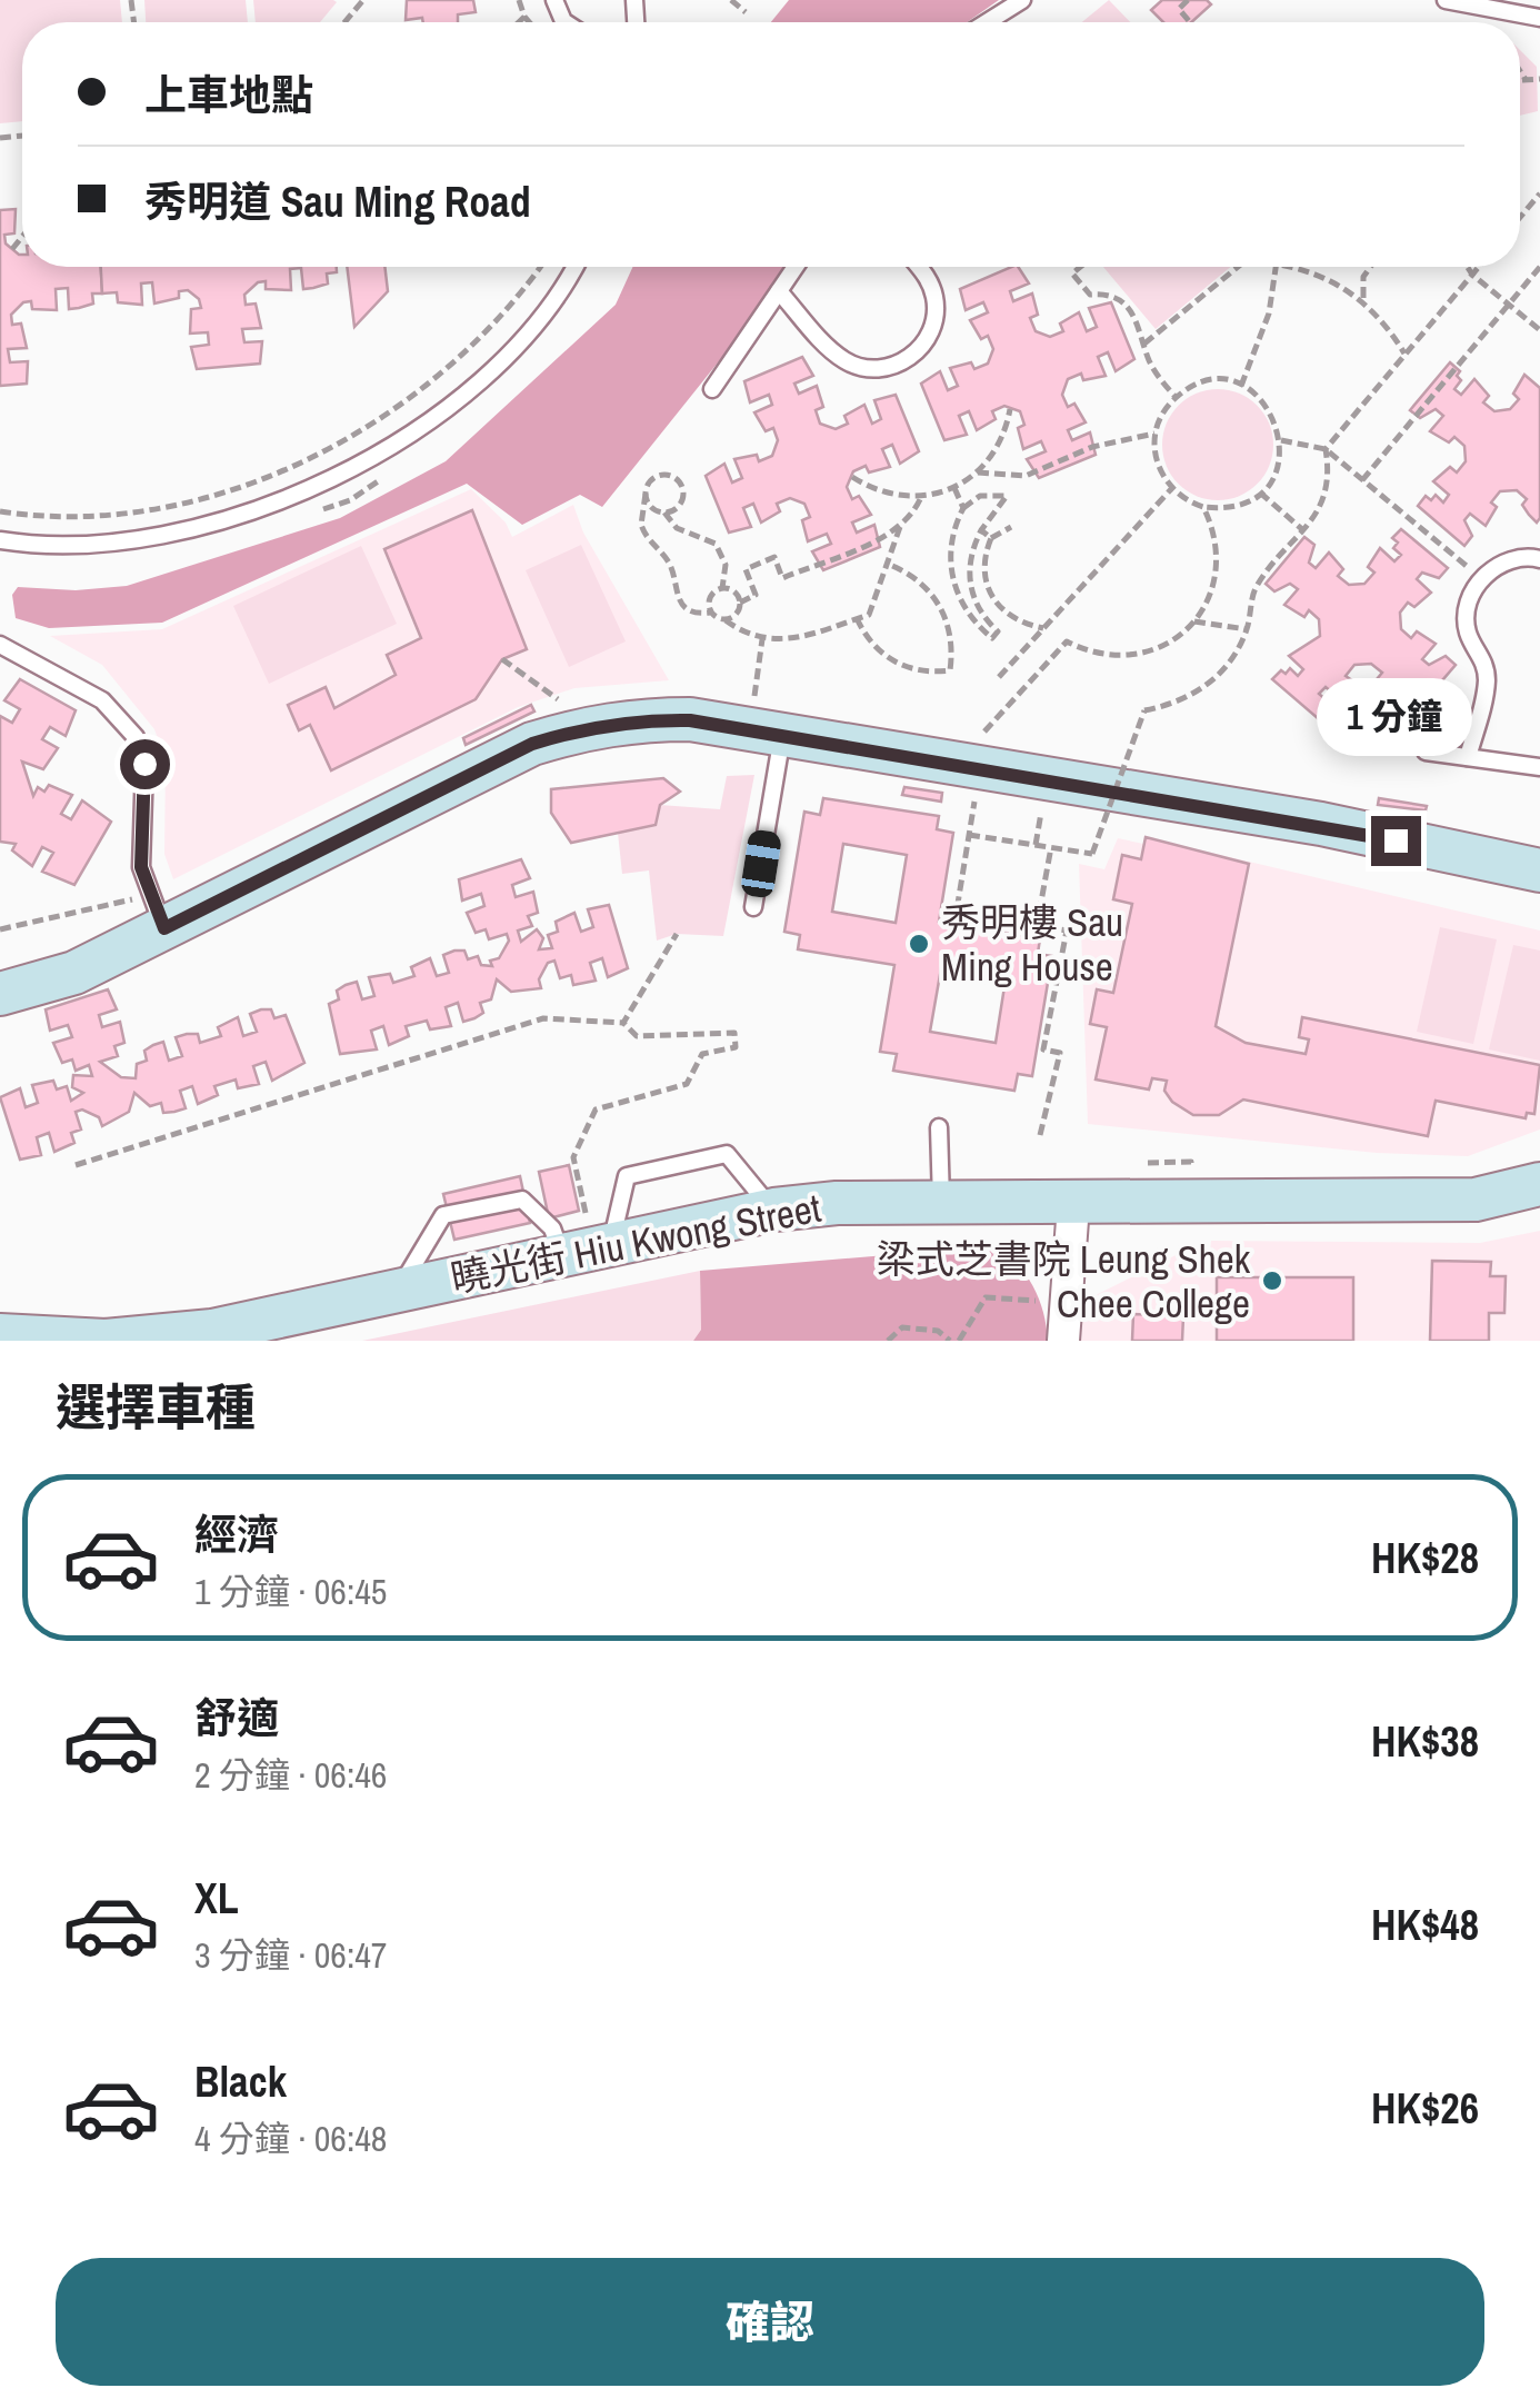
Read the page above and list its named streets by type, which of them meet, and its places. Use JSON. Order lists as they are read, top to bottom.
{
  "streets": {
    "street": ["曉光街 Hiu Kwong Street"]
  },
  "places": ["秀明樓 Sau Ming House", "梁式芝書院 Leung Shek Chee College"],
  "page": {
    "banner": ["上車地點", "秀明道 Sau Ming Road"],
    "bubble": "1 分鐘",
    "heading": "選擇車種",
    "list": [
      {
        "name": "經濟",
        "note": "1 分鐘 · 06:45",
        "value": "HK$28"
      },
      {
        "name": "舒適",
        "note": "2 分鐘 · 06:46",
        "value": "HK$38"
      },
      {
        "name": "XL",
        "note": "3 分鐘 · 06:47",
        "value": "HK$48"
      },
      {
        "name": "Black",
        "note": "4 分鐘 · 06:48",
        "value": "HK$26"
      }
    ],
    "buttons": "確認"
  }
}
